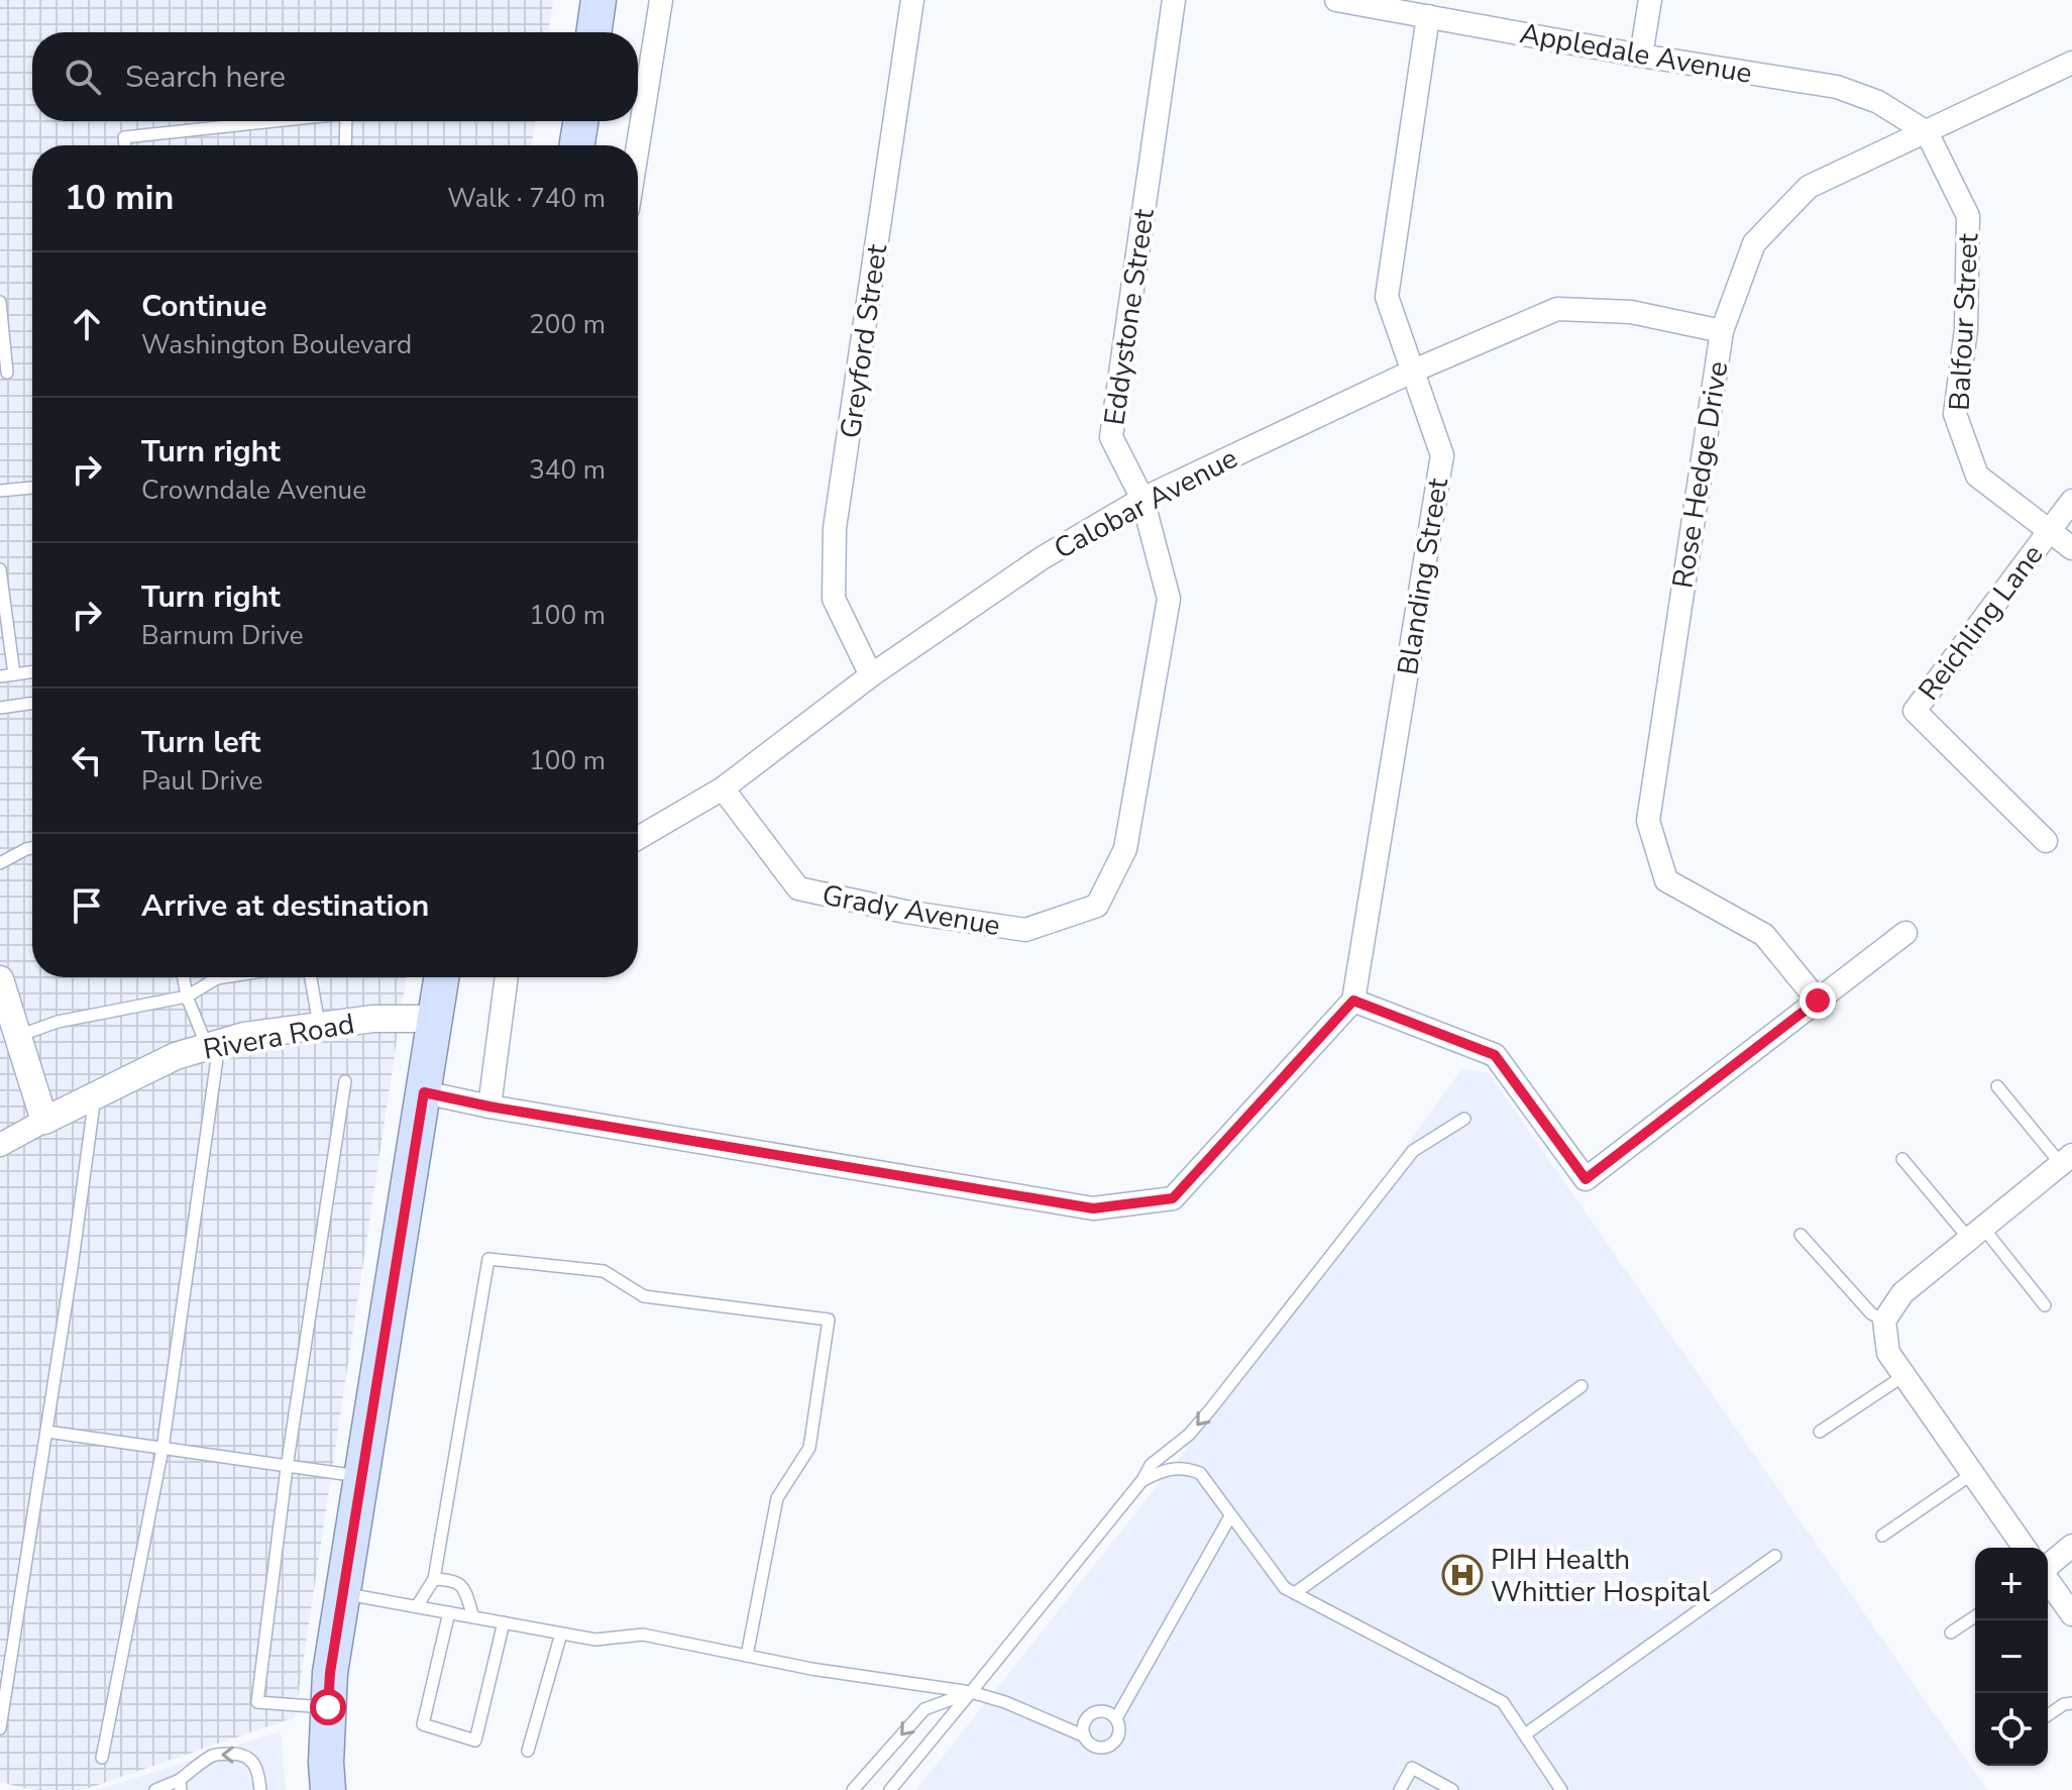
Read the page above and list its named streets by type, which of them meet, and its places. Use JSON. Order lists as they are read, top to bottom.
{
  "streets": {
    "street": [
      "Appledale Avenue",
      "Eddystone Street",
      "Balfour Street",
      "Greyford Street",
      "Rose Hedge Drive",
      "Calobar Avenue",
      "Blanding Street",
      "Reichling Lane",
      "Grady Avenue",
      "Rivera Road"
    ]
  },
  "crossings": [
    ["Appledale Avenue", "Balfour Street"],
    ["Appledale Avenue", "Rose Hedge Drive"],
    ["Appledale Avenue", "Blanding Street"],
    ["Eddystone Street", "Calobar Avenue"],
    ["Eddystone Street", "Grady Avenue"],
    ["Balfour Street", "Rose Hedge Drive"],
    ["Balfour Street", "Reichling Lane"],
    ["Greyford Street", "Calobar Avenue"],
    ["Rose Hedge Drive", "Calobar Avenue"],
    ["Calobar Avenue", "Blanding Street"],
    ["Calobar Avenue", "Grady Avenue"]
  ],
  "places": {
    "hospital": ["PIH Health Whittier Hospital"]
  },
  "page": {
    "search": "Search here",
    "heading": ["10 min", "Walk · 740 m"],
    "list": [
      ["Continue", "Washington Boulevard", "200 m"],
      ["Turn right", "Crowndale Avenue", "340 m"],
      ["Turn right", "Barnum Drive", "100 m"],
      ["Turn left", "Paul Drive", "100 m"],
      "Arrive at destination"
    ],
    "map_buttons": ["+", "−"]
  }
}
